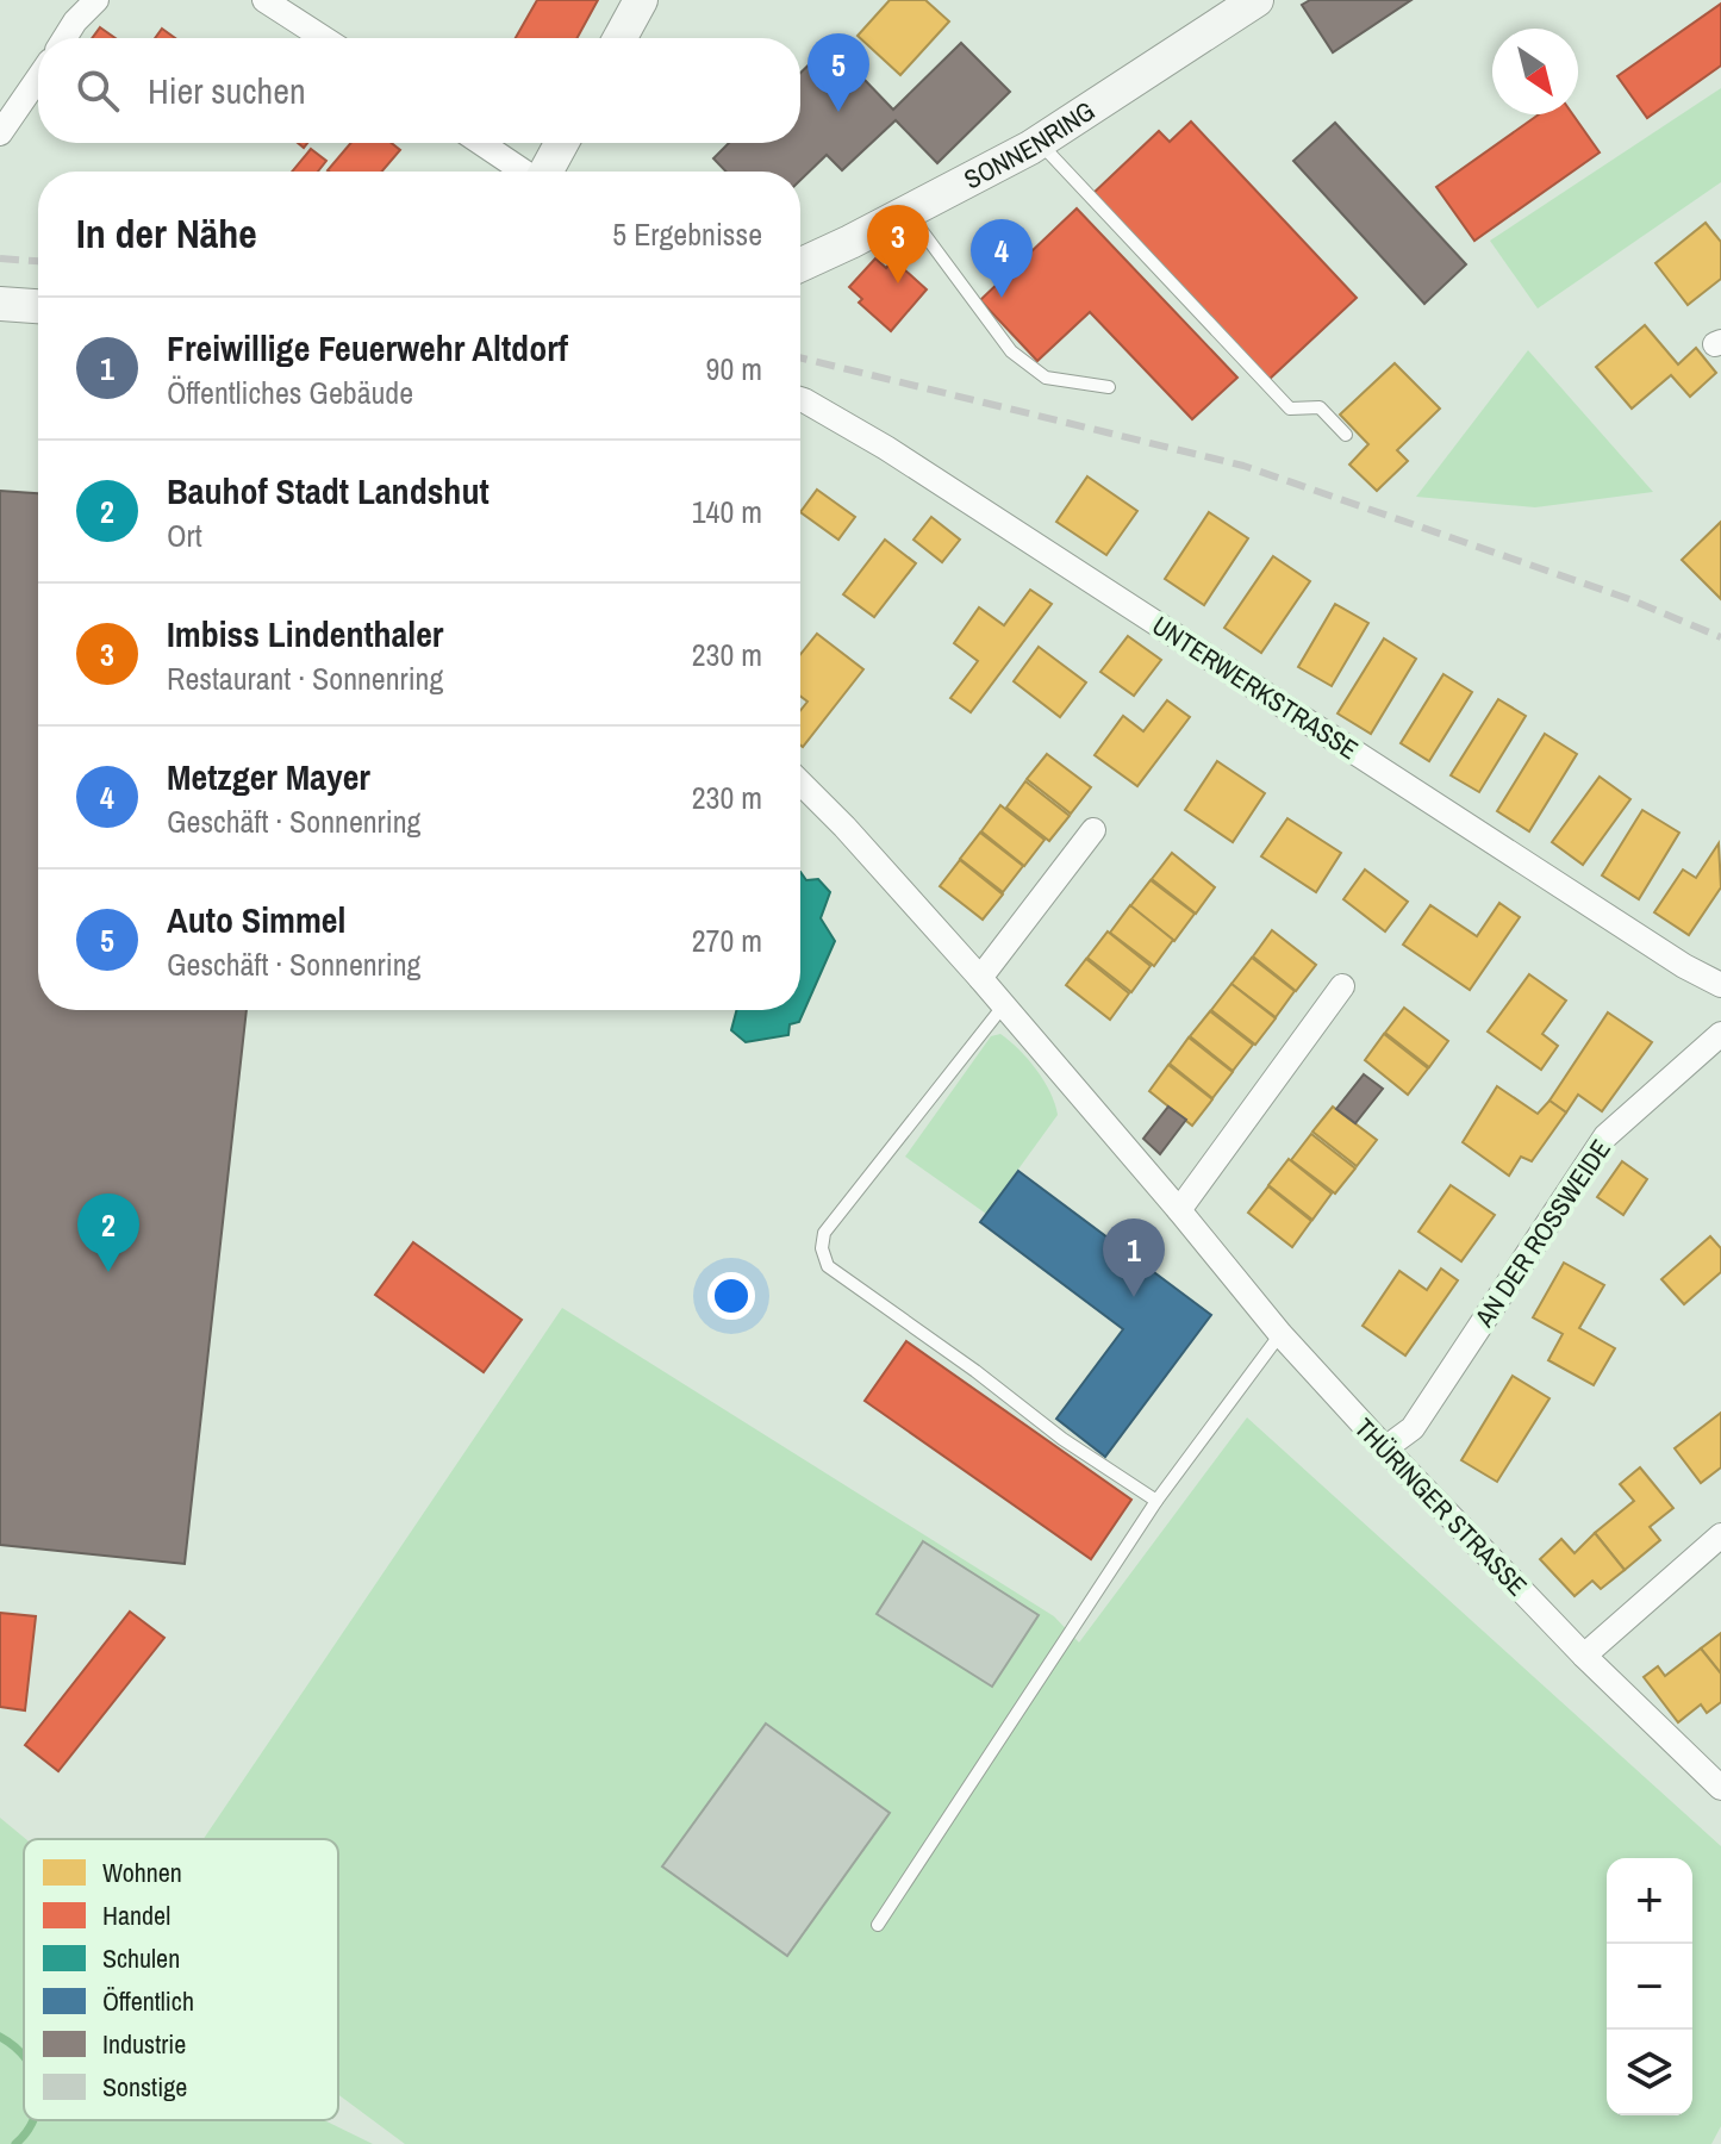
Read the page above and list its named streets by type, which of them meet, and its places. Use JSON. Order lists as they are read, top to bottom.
{
  "streets": {
    "street": [
      "SONNENRING",
      "UNTERWERKSTRASSE",
      "AN DER ROSSWEIDE",
      "THÜRINGER STRASSE"
    ]
  },
  "crossings": [
    ["AN DER ROSSWEIDE", "THÜRINGER STRASSE"]
  ],
  "legend": [
    "Wohnen",
    "Handel",
    "Schulen",
    "Öffentlich",
    "Industrie",
    "Sonstige"
  ],
  "north": "bottom right",
  "page": {
    "pins": [
      "5",
      "3",
      "4",
      "2",
      "1"
    ],
    "search": "Hier suchen",
    "heading": ["In der Nähe", "5 Ergebnisse"],
    "list": [
      {
        "mark": "1",
        "name": "Freiwillige Feuerwehr Altdorf",
        "note": "Öffentliches Gebäude",
        "value": "90 m"
      },
      {
        "mark": "2",
        "name": "Bauhof Stadt Landshut",
        "note": "Ort",
        "value": "140 m"
      },
      {
        "mark": "3",
        "name": "Imbiss Lindenthaler",
        "note": "Restaurant · Sonnenring",
        "value": "230 m"
      },
      {
        "mark": "4",
        "name": "Metzger Mayer",
        "note": "Geschäft · Sonnenring",
        "value": "230 m"
      },
      {
        "mark": "5",
        "name": "Auto Simmel",
        "note": "Geschäft · Sonnenring",
        "value": "270 m"
      }
    ],
    "map_buttons": ["+", "−"]
  }
}
